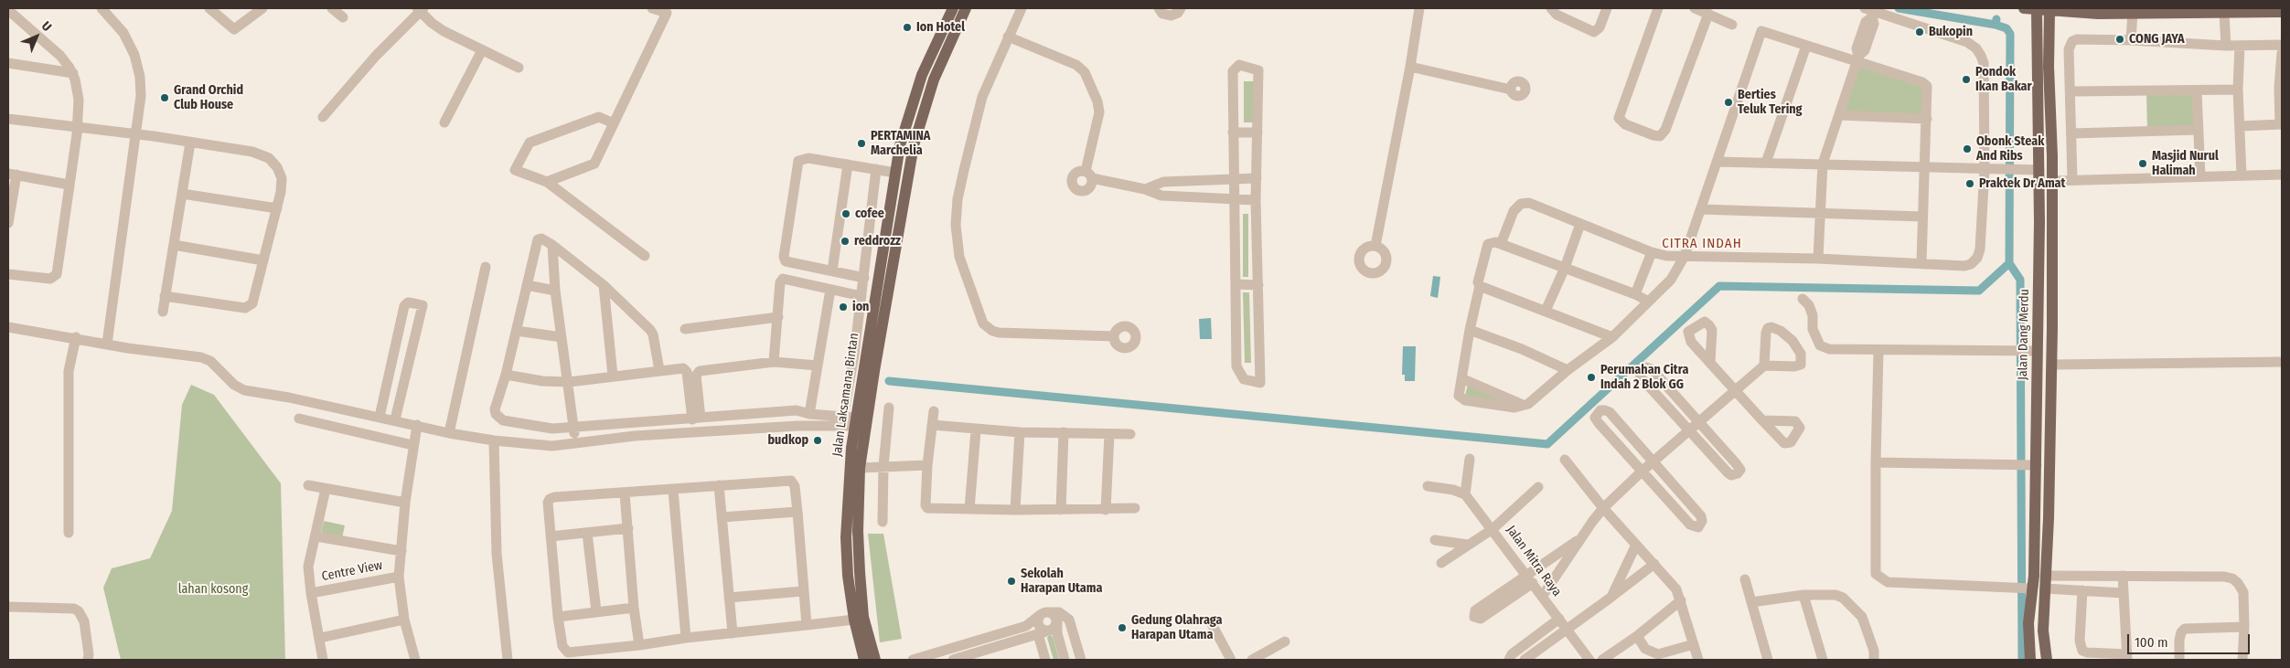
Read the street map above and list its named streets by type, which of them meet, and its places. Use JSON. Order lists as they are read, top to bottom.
{
  "streets": {
    "main road": ["Jalan Dang Merdu", "Jalan Laksamana Bintan"],
    "street": ["Jalan Mitra Raya", "Centre View"]
  },
  "districts": ["CITRA INDAH"],
  "parks": ["lahan kosong"],
  "places": [
    "Ion Hotel",
    "Bukopin",
    "CONG JAYA",
    "Pondok Ikan Bakar",
    "Grand Orchid Club House",
    "Berties Teluk Tering",
    "PERTAMINA Marchelia",
    "Obonk Steak And Ribs",
    "Masjid Nurul Halimah",
    "Praktek Dr Amat",
    "cofee",
    "reddrozz",
    "ion",
    "Perumahan Citra Indah 2 Blok GG",
    "budkop",
    "Sekolah Harapan Utama",
    "Gedung Olahraga Harapan Utama"
  ],
  "scale_bar": "100 m",
  "north": "top right"
}
